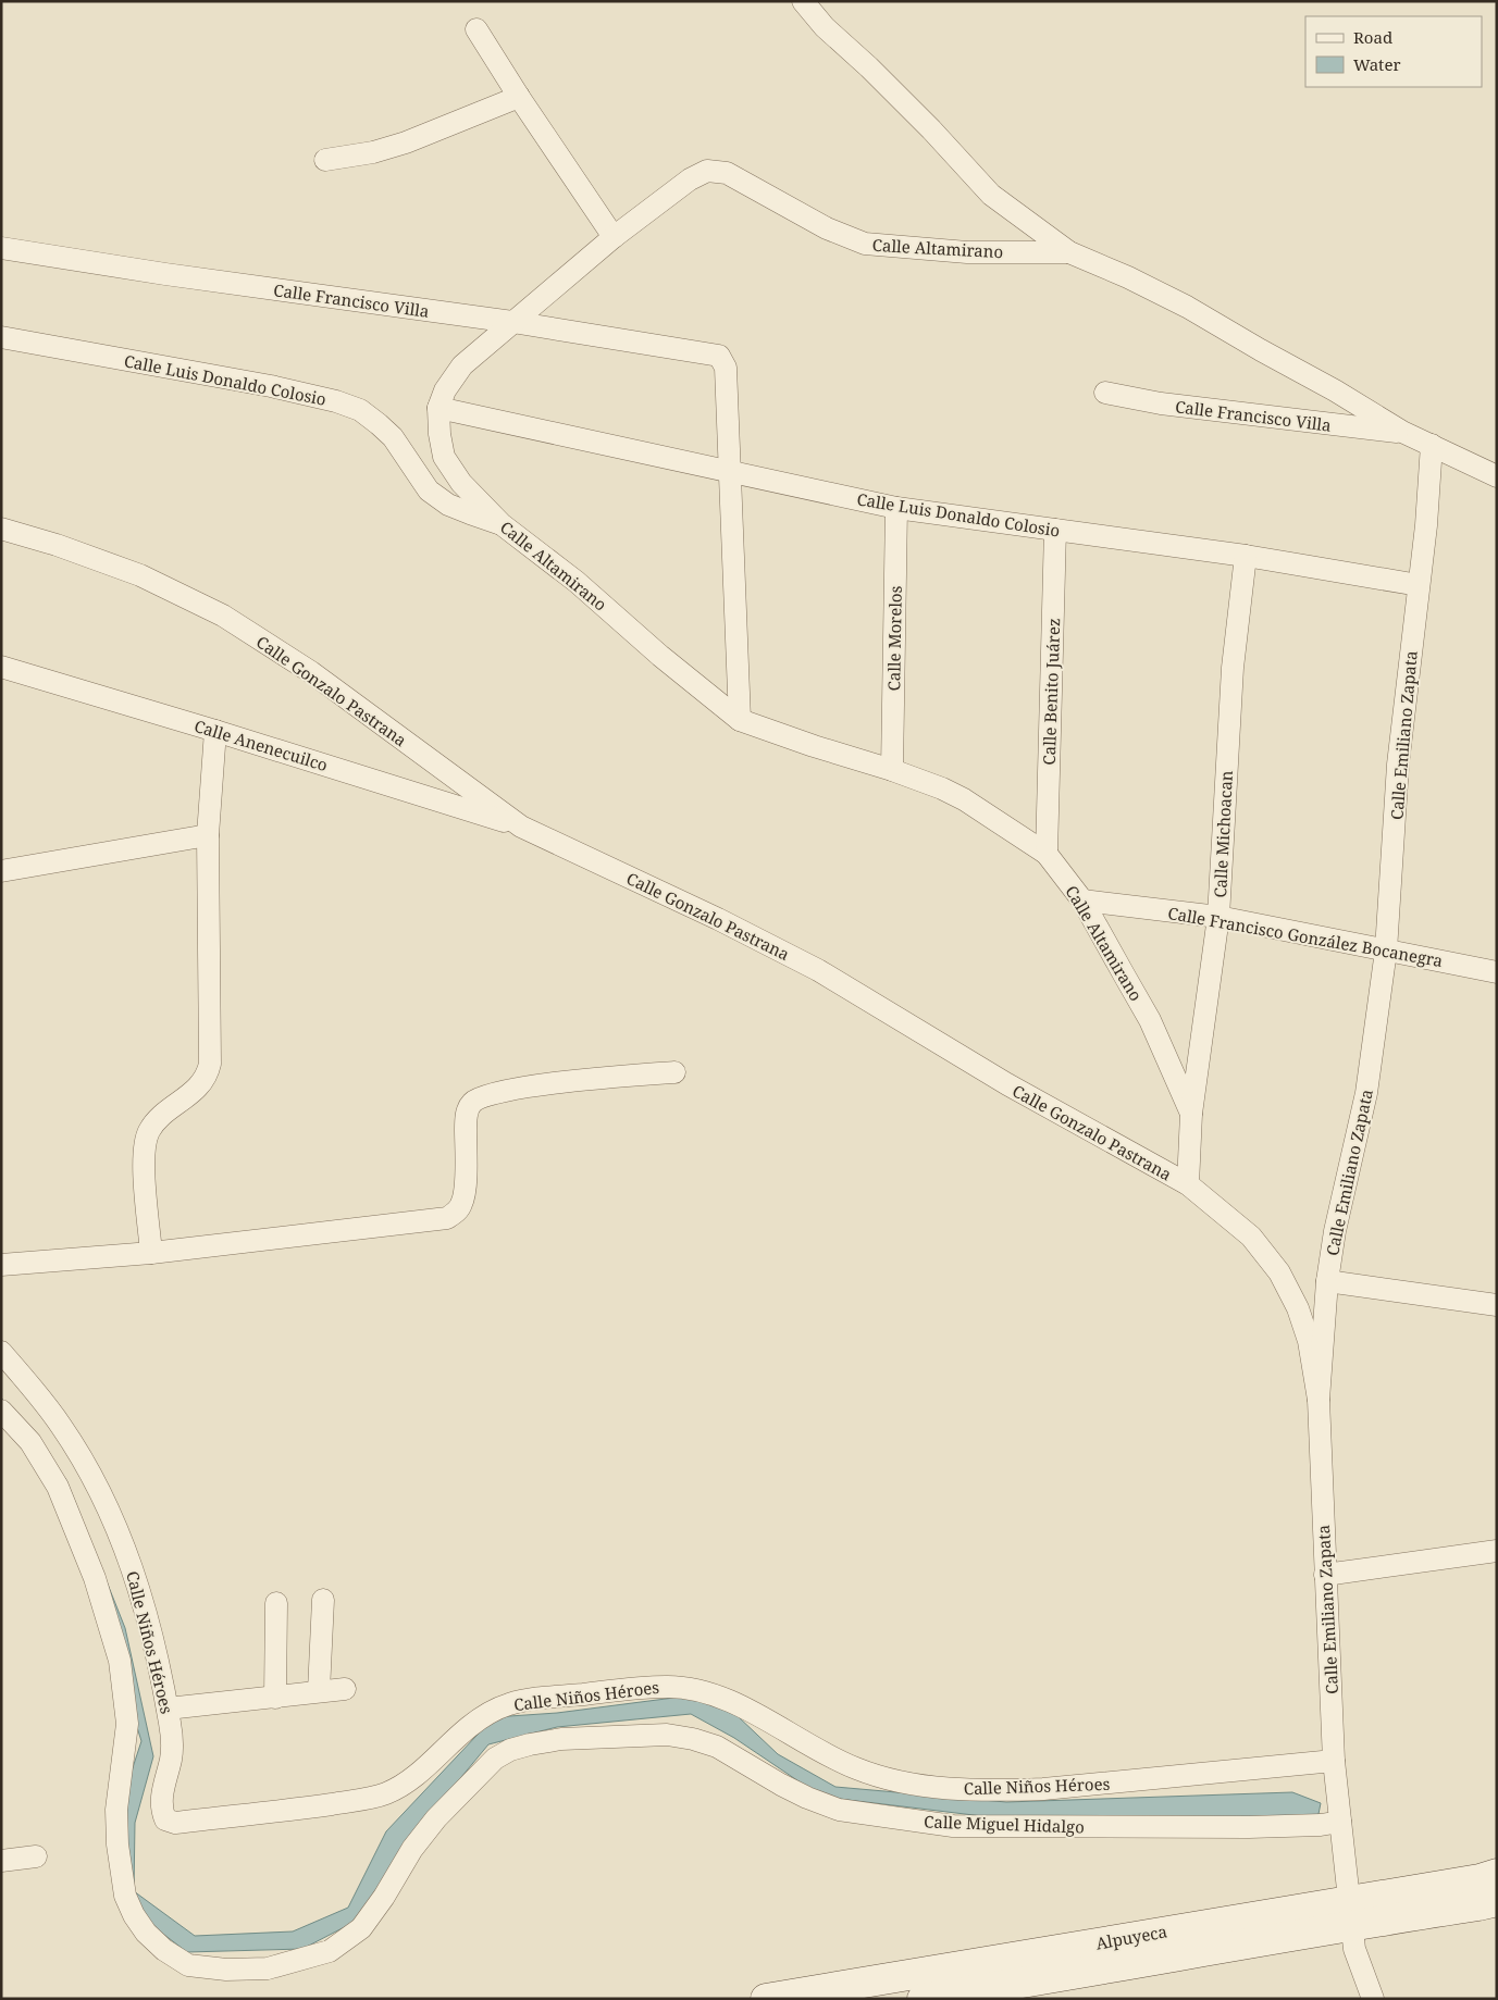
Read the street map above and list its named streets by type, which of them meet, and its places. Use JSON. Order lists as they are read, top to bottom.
{
  "streets": {
    "main road": ["Alpuyeca"],
    "street": [
      "Calle Altamirano",
      "Calle Francisco Villa",
      "Calle Luis Donaldo Colosio",
      "Calle Morelos",
      "Calle Gonzalo Pastrana",
      "Calle Benito Juárez",
      "Calle Emiliano Zapata",
      "Calle Anenecuilco",
      "Calle Michoacan",
      "Calle Francisco González Bocanegra",
      "Calle Niños Héroes",
      "Calle Miguel Hidalgo"
    ]
  },
  "crossings": [
    ["Calle Altamirano", "Calle Francisco Villa"],
    ["Calle Altamirano", "Calle Luis Donaldo Colosio"],
    ["Calle Altamirano", "Calle Morelos"],
    ["Calle Altamirano", "Calle Gonzalo Pastrana"],
    ["Calle Altamirano", "Calle Benito Juárez"],
    ["Calle Altamirano", "Calle Michoacan"],
    ["Calle Altamirano", "Calle Francisco González Bocanegra"],
    ["Calle Francisco Villa", "Calle Luis Donaldo Colosio"],
    ["Calle Luis Donaldo Colosio", "Calle Morelos"],
    ["Calle Luis Donaldo Colosio", "Calle Benito Juárez"],
    ["Calle Luis Donaldo Colosio", "Calle Emiliano Zapata"],
    ["Calle Luis Donaldo Colosio", "Calle Michoacan"],
    ["Calle Gonzalo Pastrana", "Calle Emiliano Zapata"],
    ["Calle Gonzalo Pastrana", "Calle Anenecuilco"],
    ["Calle Emiliano Zapata", "Calle Francisco González Bocanegra"],
    ["Calle Emiliano Zapata", "Calle Niños Héroes"],
    ["Calle Emiliano Zapata", "Calle Miguel Hidalgo"],
    ["Calle Emiliano Zapata", "Alpuyeca"],
    ["Calle Michoacan", "Calle Francisco González Bocanegra"]
  ],
  "legend": ["Road", "Water"]
}
